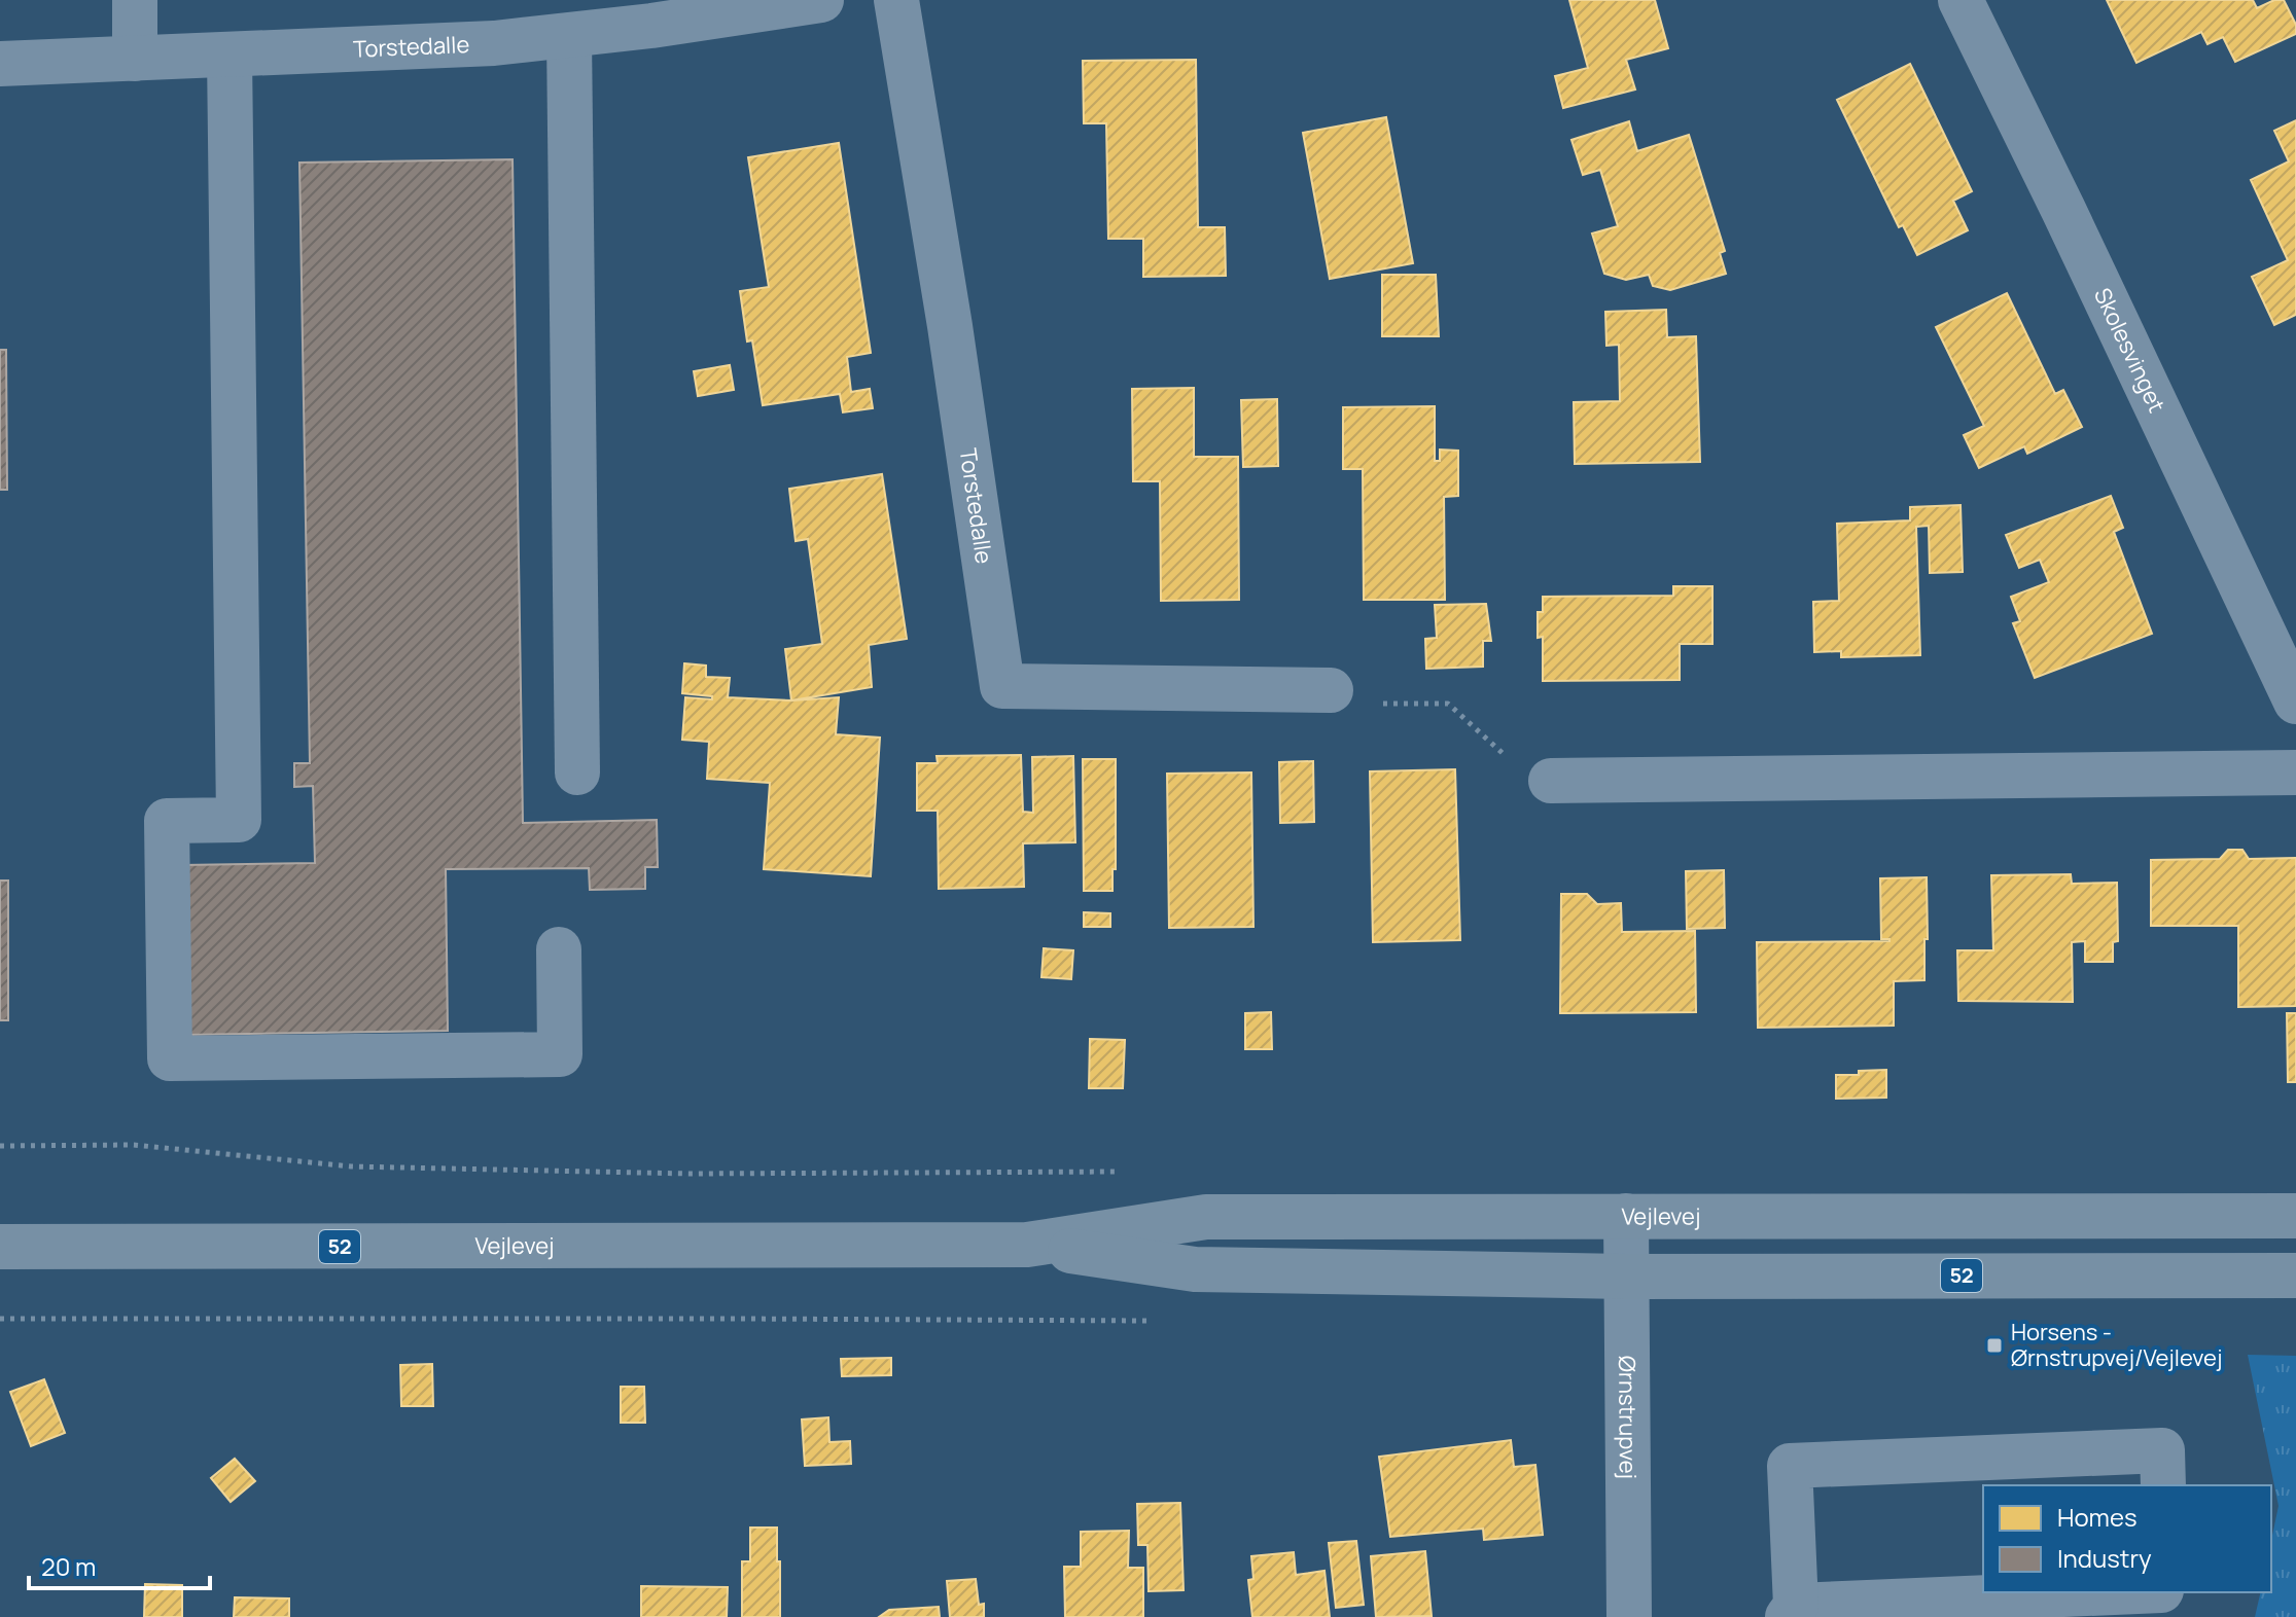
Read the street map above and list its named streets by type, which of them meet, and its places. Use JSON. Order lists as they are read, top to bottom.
{
  "streets": {
    "main road": ["Vejlevej", "52"],
    "street": ["Torstedalle", "Skolesvinget", "Ørnstrupvej"]
  },
  "crossings": [
    ["Vejlevej", "Ørnstrupvej"]
  ],
  "places": {
    "transit": ["Horsens - Ørnstrupvej/Vejlevej"]
  },
  "legend": ["Homes", "Industry"],
  "scale_bar": "20 m"
}
